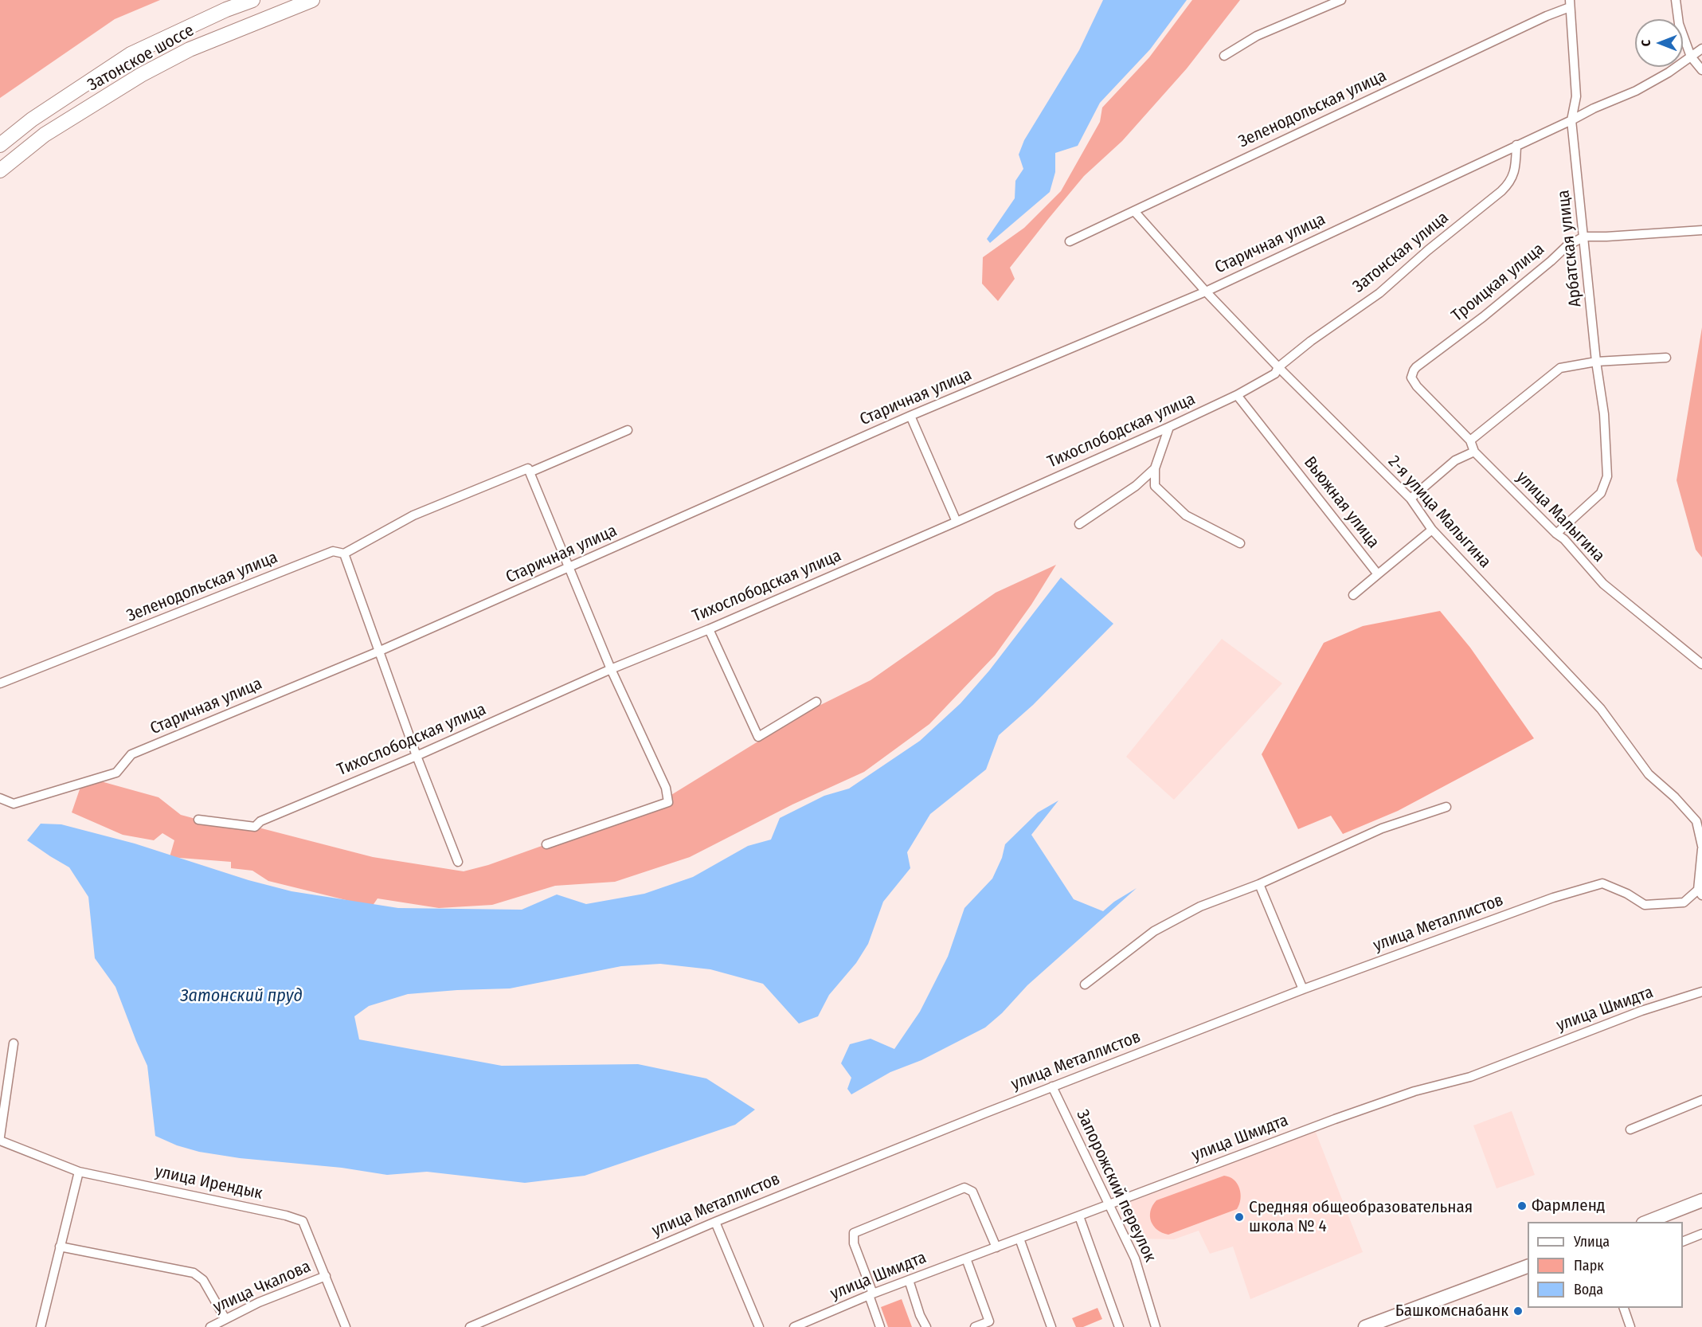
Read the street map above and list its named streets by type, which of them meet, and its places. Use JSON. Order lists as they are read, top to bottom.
{
  "streets": {
    "main road": ["Затонское шоссе"],
    "street": [
      "Зеленодольская улица",
      "Старичная улица",
      "Арбатская улица",
      "Затонская улица",
      "Троицкая улица",
      "Тихослободская улица",
      "Вьюжная улица",
      "2-я улица Малыгина",
      "улица Малыгина",
      "улица Металлистов",
      "улица Шмидта",
      "улица Ирендык",
      "Запорожский переулок",
      "улица Чкалова"
    ]
  },
  "crossings": [
    ["Зеленодольская улица", "Арбатская улица"],
    ["Зеленодольская улица", "2-я улица Малыгина"],
    ["Старичная улица", "Арбатская улица"],
    ["Старичная улица", "Затонская улица"],
    ["Старичная улица", "2-я улица Малыгина"],
    ["Арбатская улица", "Троицкая улица"],
    ["Арбатская улица", "улица Малыгина"],
    ["Затонская улица", "Тихослободская улица"],
    ["Затонская улица", "2-я улица Малыгина"],
    ["Троицкая улица", "улица Малыгина"],
    ["Тихослободская улица", "Вьюжная улица"],
    ["Тихослободская улица", "2-я улица Малыгина"],
    ["Вьюжная улица", "2-я улица Малыгина"],
    ["2-я улица Малыгина", "улица Металлистов"],
    ["улица Металлистов", "Запорожский переулок"],
    ["улица Шмидта", "Запорожский переулок"],
    ["улица Ирендык", "улица Чкалова"]
  ],
  "water": ["Затонский пруд"],
  "places": ["Фармленд", "Средняя общеобразовательная школа № 4", "Башкомснабанк"],
  "legend": ["Улица", "Парк", "Вода"],
  "north": "left"
}
